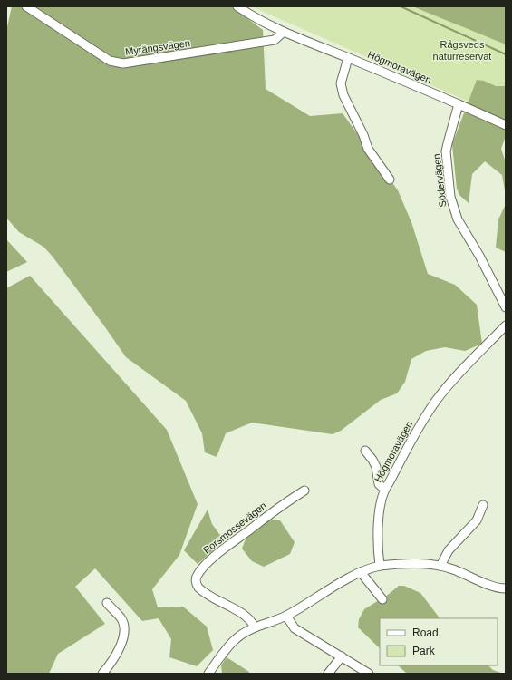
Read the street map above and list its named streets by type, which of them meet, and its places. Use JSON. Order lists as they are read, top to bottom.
{
  "streets": {
    "street": [
      "Myrängsvägen",
      "Högmoravägen",
      "Södervägen",
      "Porsmossevägen"
    ]
  },
  "crossings": [
    ["Myrängsvägen", "Högmoravägen"],
    ["Högmoravägen", "Södervägen"]
  ],
  "parks": ["Rågsveds naturreservat"],
  "legend": ["Road", "Park"]
}
